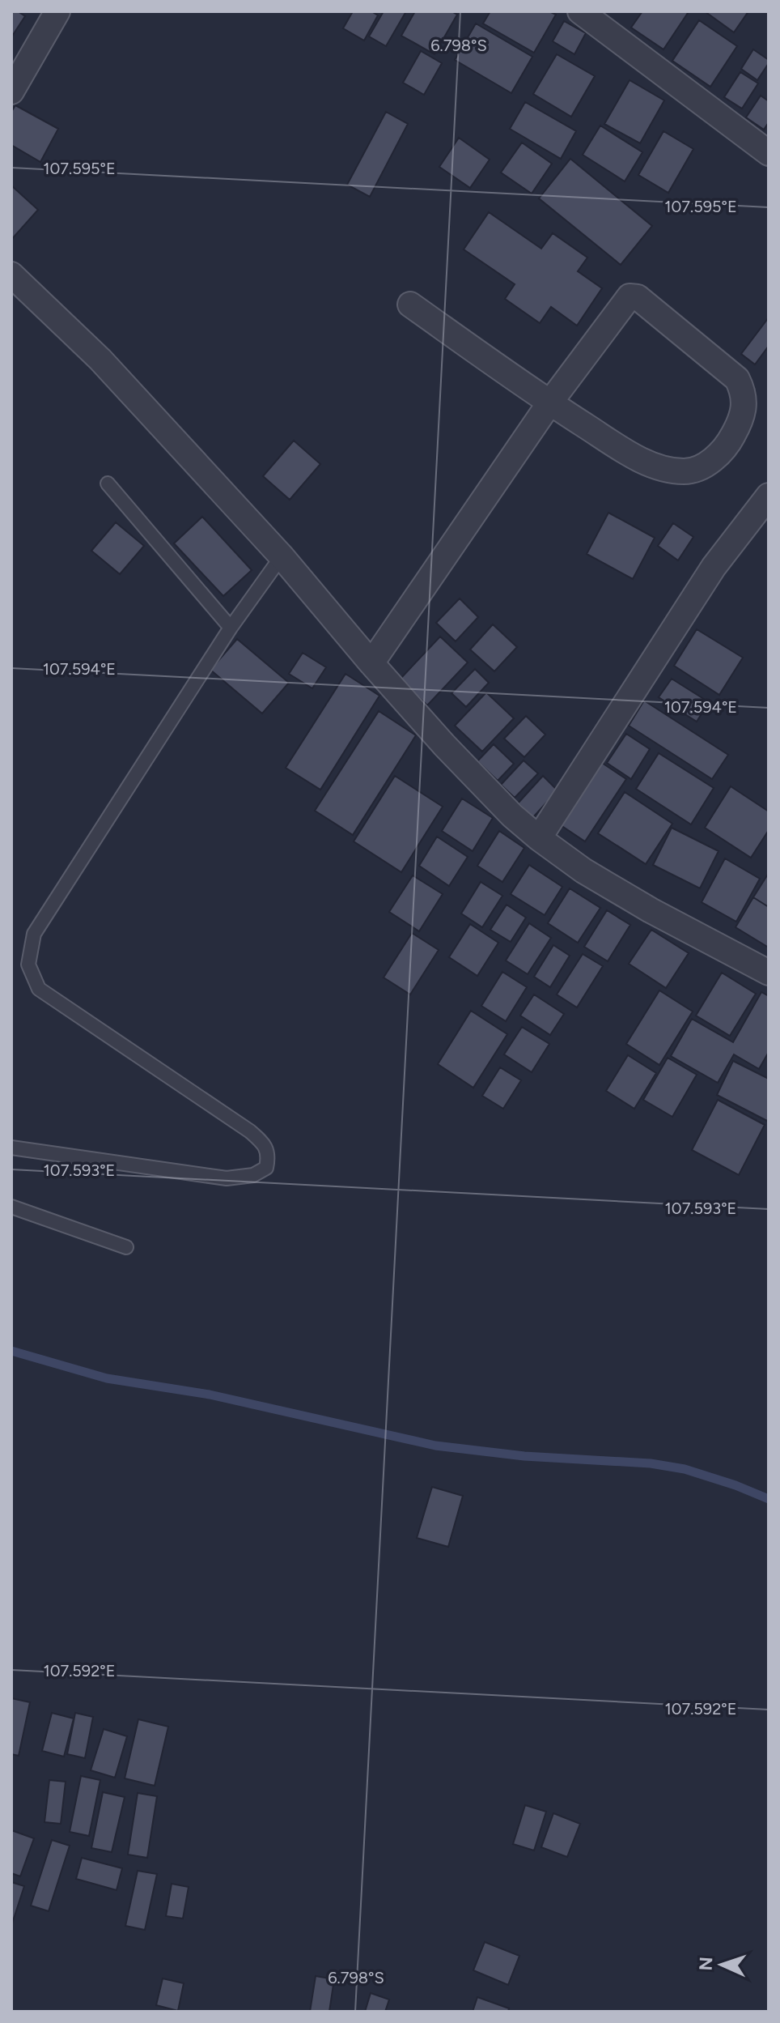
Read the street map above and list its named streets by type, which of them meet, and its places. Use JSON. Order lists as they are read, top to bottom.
{
  "north": "left",
  "coordinates": [
    "6.798°S",
    "107.595°E",
    "107.594°E",
    "107.593°E",
    "107.592°E"
  ]
}
